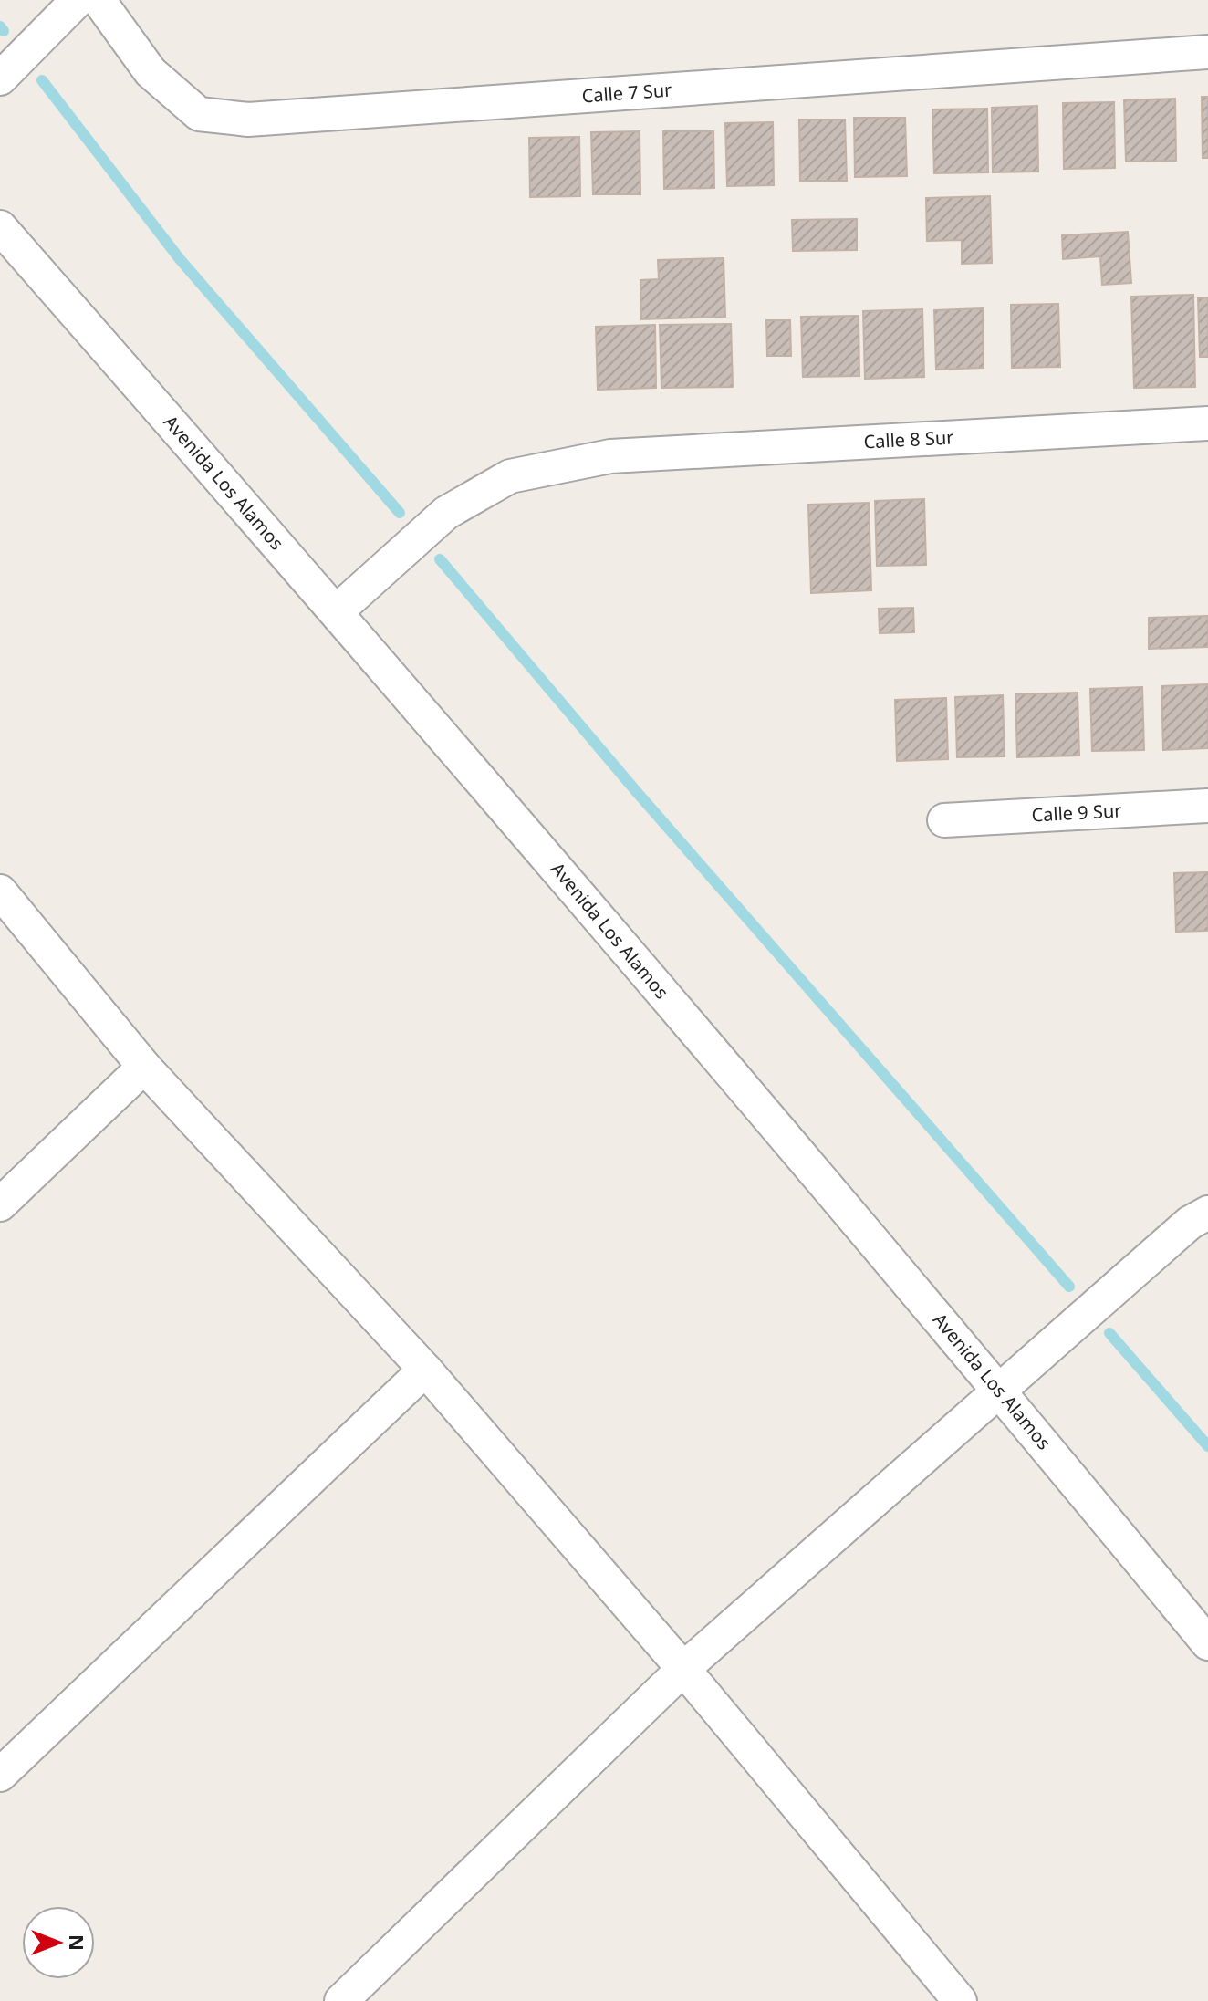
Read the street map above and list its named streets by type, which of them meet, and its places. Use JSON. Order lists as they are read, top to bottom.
{
  "streets": {
    "street": [
      "Calle 7 Sur",
      "Calle 8 Sur",
      "Avenida Los Alamos",
      "Calle 9 Sur"
    ]
  },
  "crossings": [
    ["Calle 8 Sur", "Avenida Los Alamos"]
  ],
  "north": "right"
}
